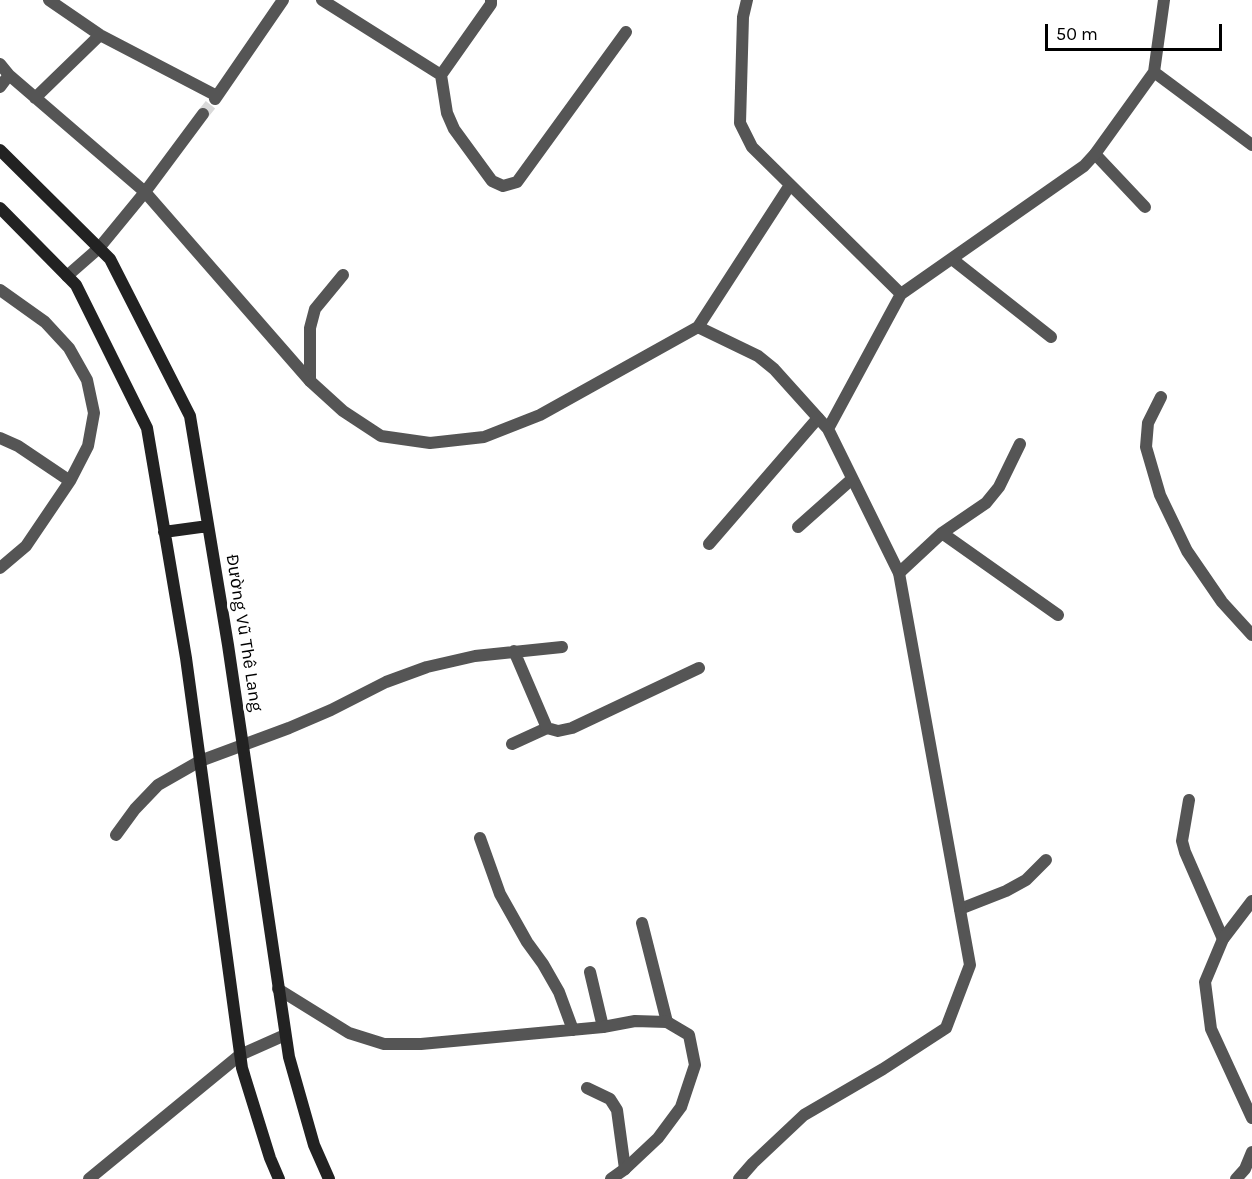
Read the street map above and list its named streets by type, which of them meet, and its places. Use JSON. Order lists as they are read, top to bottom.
{
  "streets": {
    "street": ["Đường Vũ Thê Lang"]
  },
  "scale_bar": "50 m"
}
